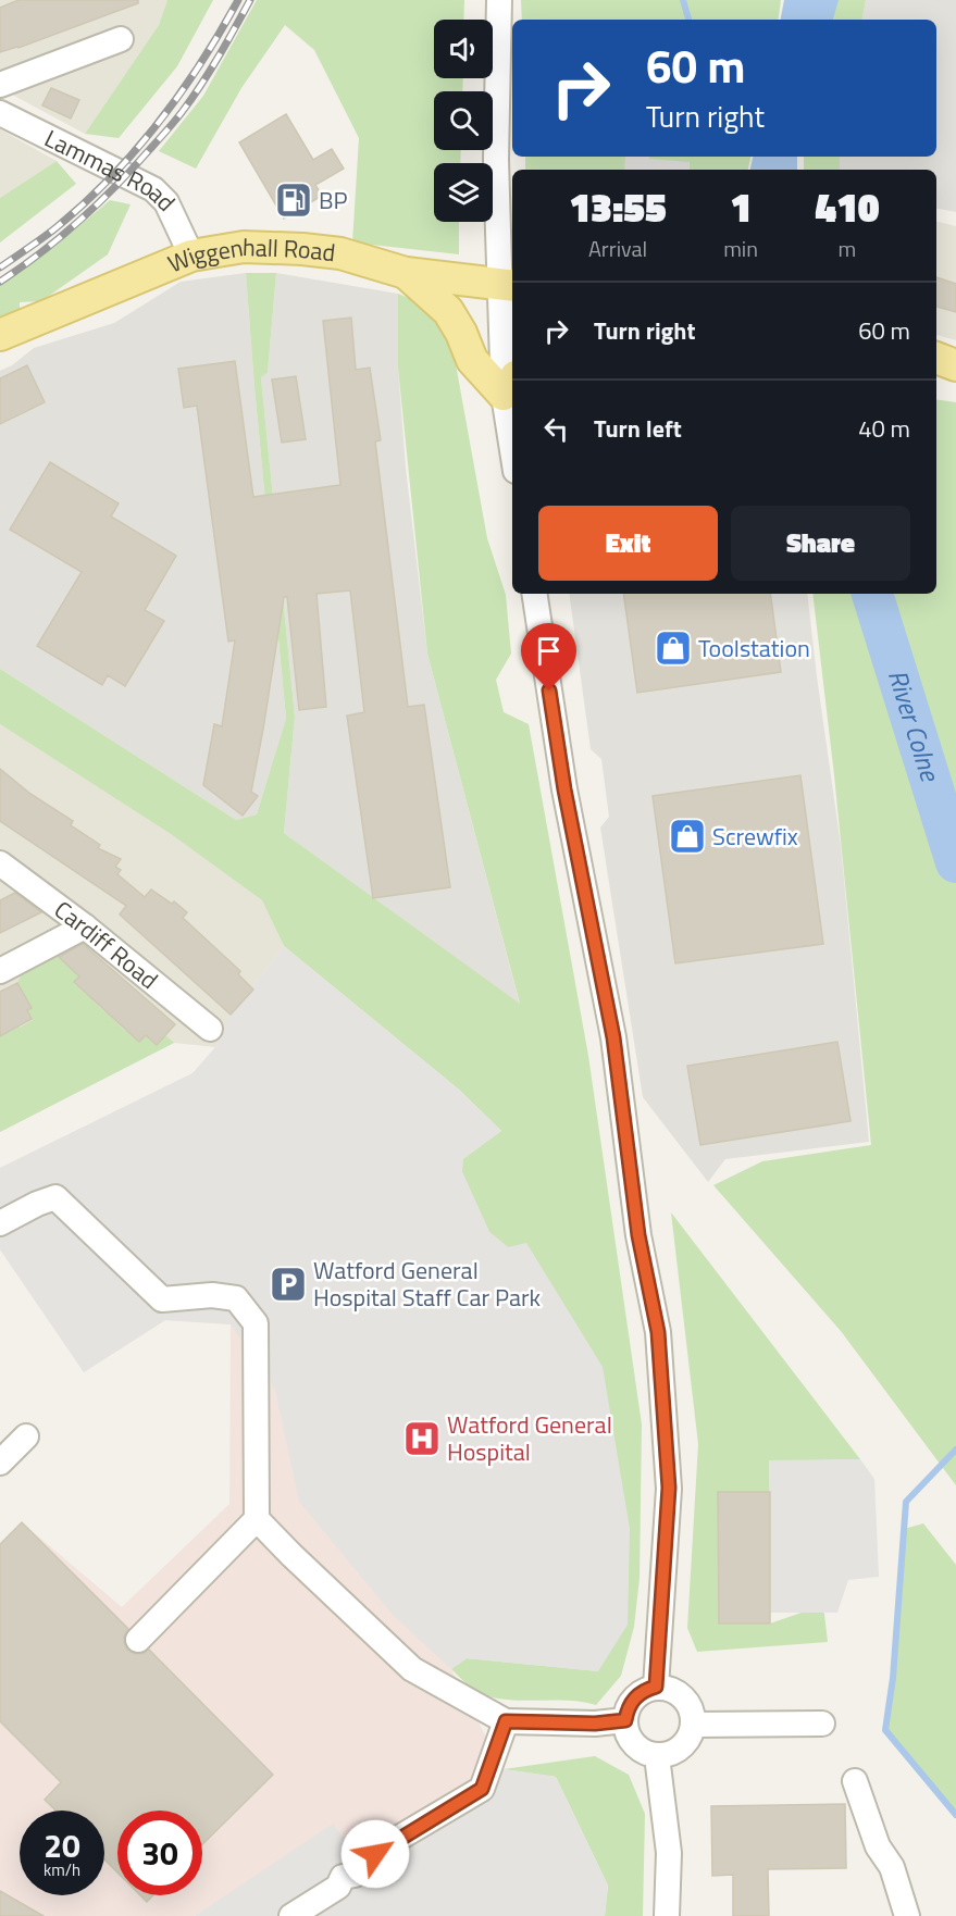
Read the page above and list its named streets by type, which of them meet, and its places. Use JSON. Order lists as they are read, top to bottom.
{
  "streets": {
    "main road": ["Wiggenhall Road"],
    "street": ["Lammas Road", "Cardiff Road"]
  },
  "crossings": [
    ["Lammas Road", "Wiggenhall Road"]
  ],
  "water": ["River Colne"],
  "places": {
    "fuel station": ["BP"],
    "shop": ["Toolstation", "Screwfix"],
    "parking": ["Watford General Hospital Staff Car Park"],
    "hospital": ["Watford General Hospital"]
  },
  "page": {
    "turn": ["60 m", "Turn right"],
    "eta": [
      "13:55",
      "Arrival",
      "1",
      "min",
      "410",
      "m"
    ],
    "list": [
      {
        "name": "Turn right",
        "value": "60 m"
      },
      {
        "name": "Turn left",
        "value": "40 m"
      }
    ],
    "buttons": ["Exit", "Share"],
    "speed": "20 km/h",
    "limit": "30"
  }
}
